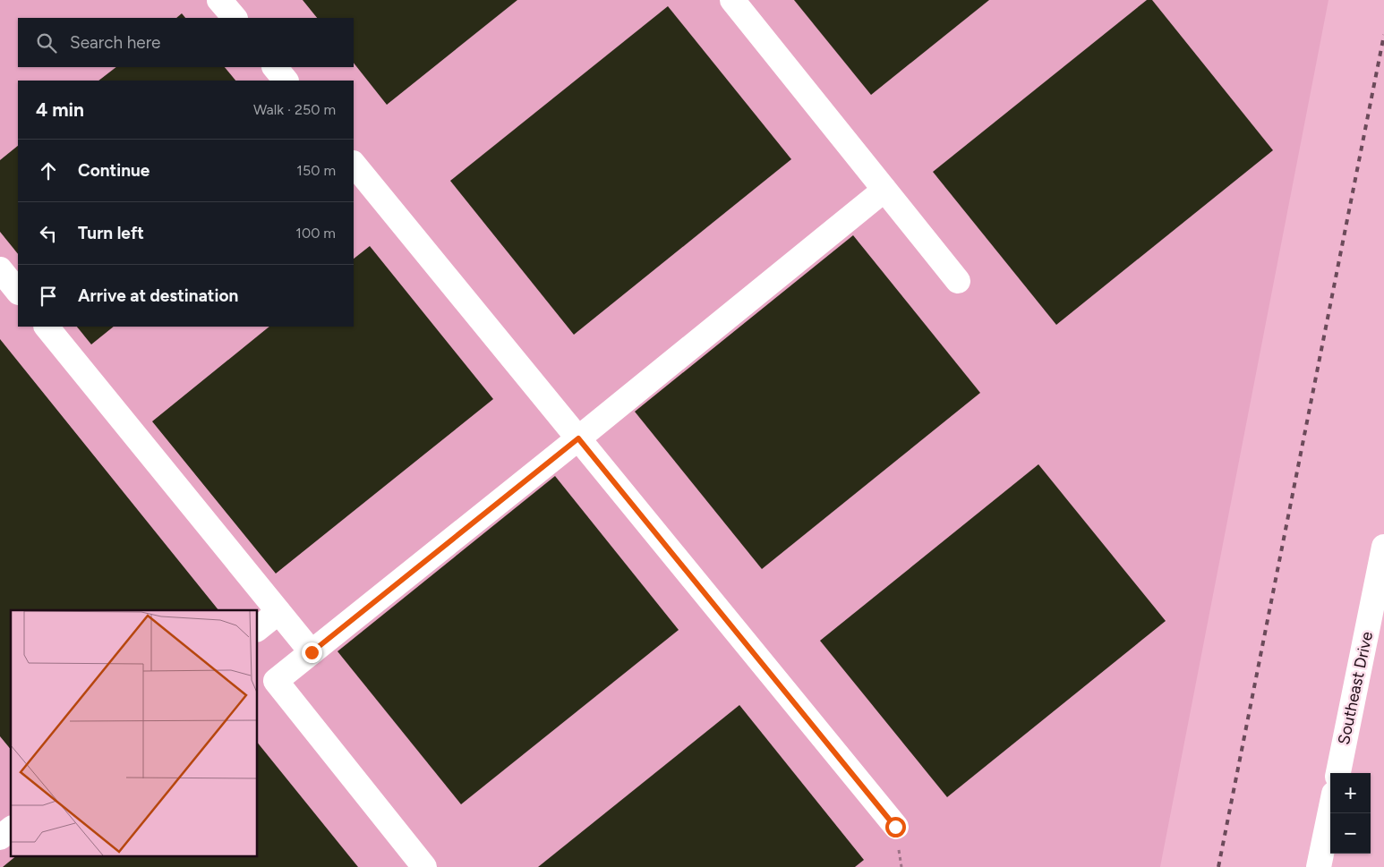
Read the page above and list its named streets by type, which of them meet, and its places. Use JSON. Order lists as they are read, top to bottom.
{
  "streets": {
    "main road": ["Southeast Drive"]
  },
  "page": {
    "search": "Search here",
    "heading": ["4 min", "Walk · 250 m"],
    "list": [
      ["Continue", "150 m"],
      ["Turn left", "100 m"],
      "Arrive at destination"
    ],
    "map_buttons": ["+", "−"]
  }
}
